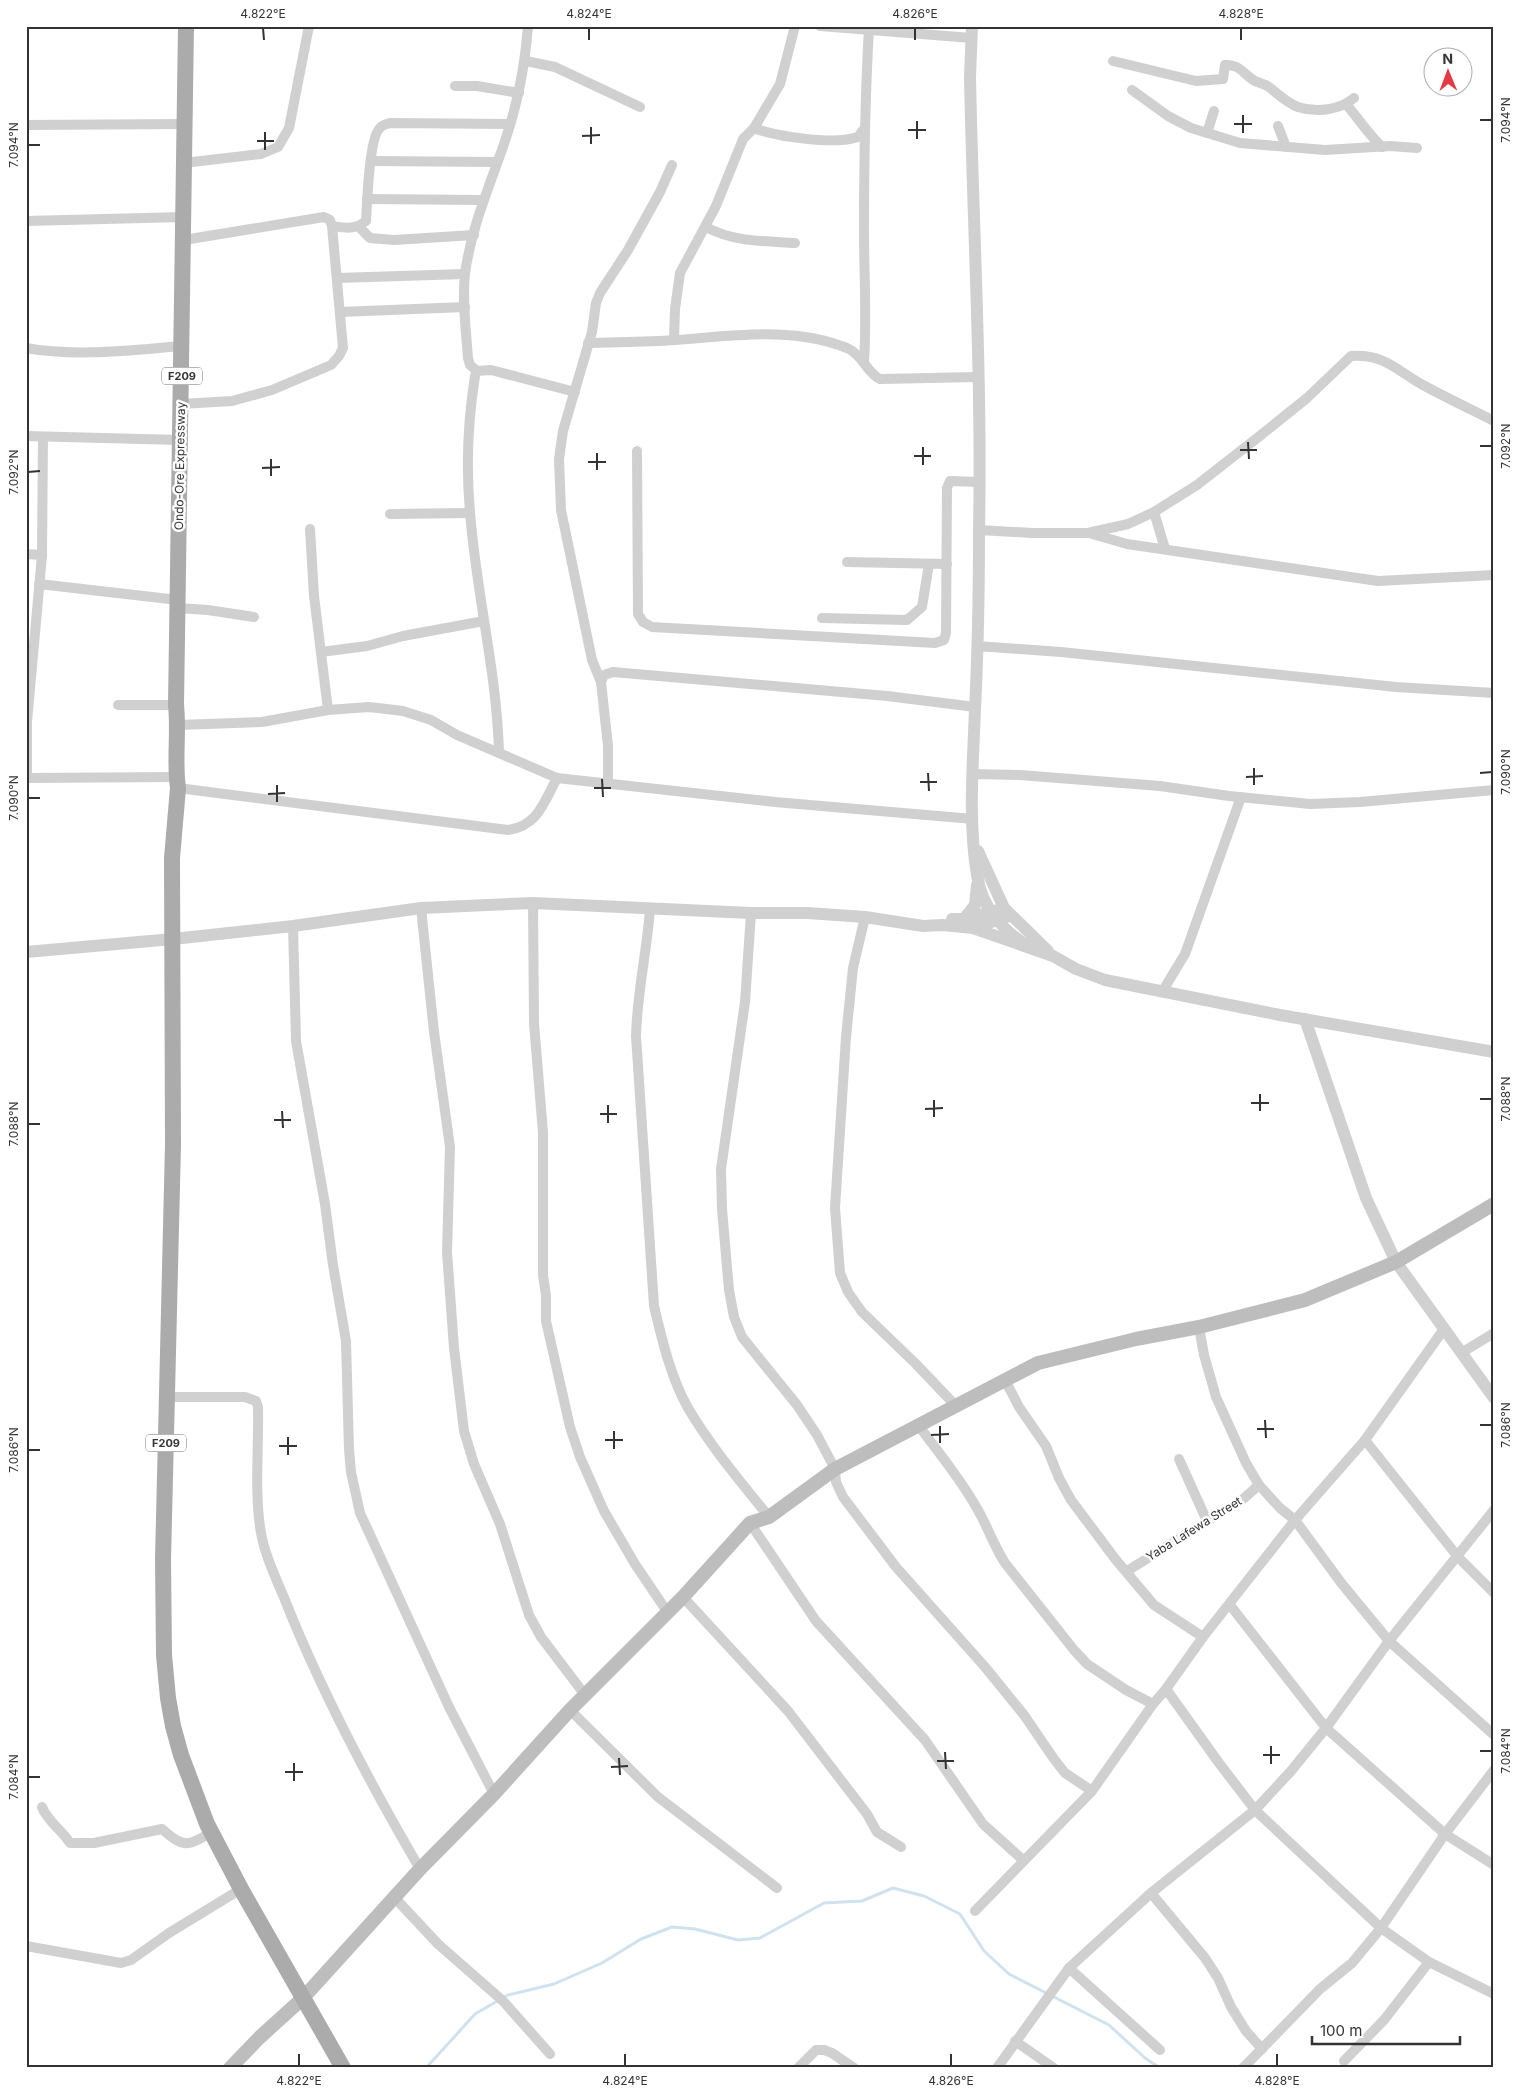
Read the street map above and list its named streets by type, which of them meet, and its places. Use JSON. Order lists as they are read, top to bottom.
{
  "streets": {
    "main road": ["F209", "Ondo-Ore Expressway"],
    "street": ["Yaba Lafewa Street"]
  },
  "crossings": [
    ["F209", "Ondo-Ore Expressway"]
  ],
  "scale_bar": "100 m",
  "north": "top",
  "coordinates": [
    "4.822°E",
    "4.824°E",
    "4.826°E",
    "4.828°E",
    "7.094°N",
    "7.092°N",
    "7.090°N",
    "7.088°N",
    "7.086°N",
    "7.084°N"
  ]
}
